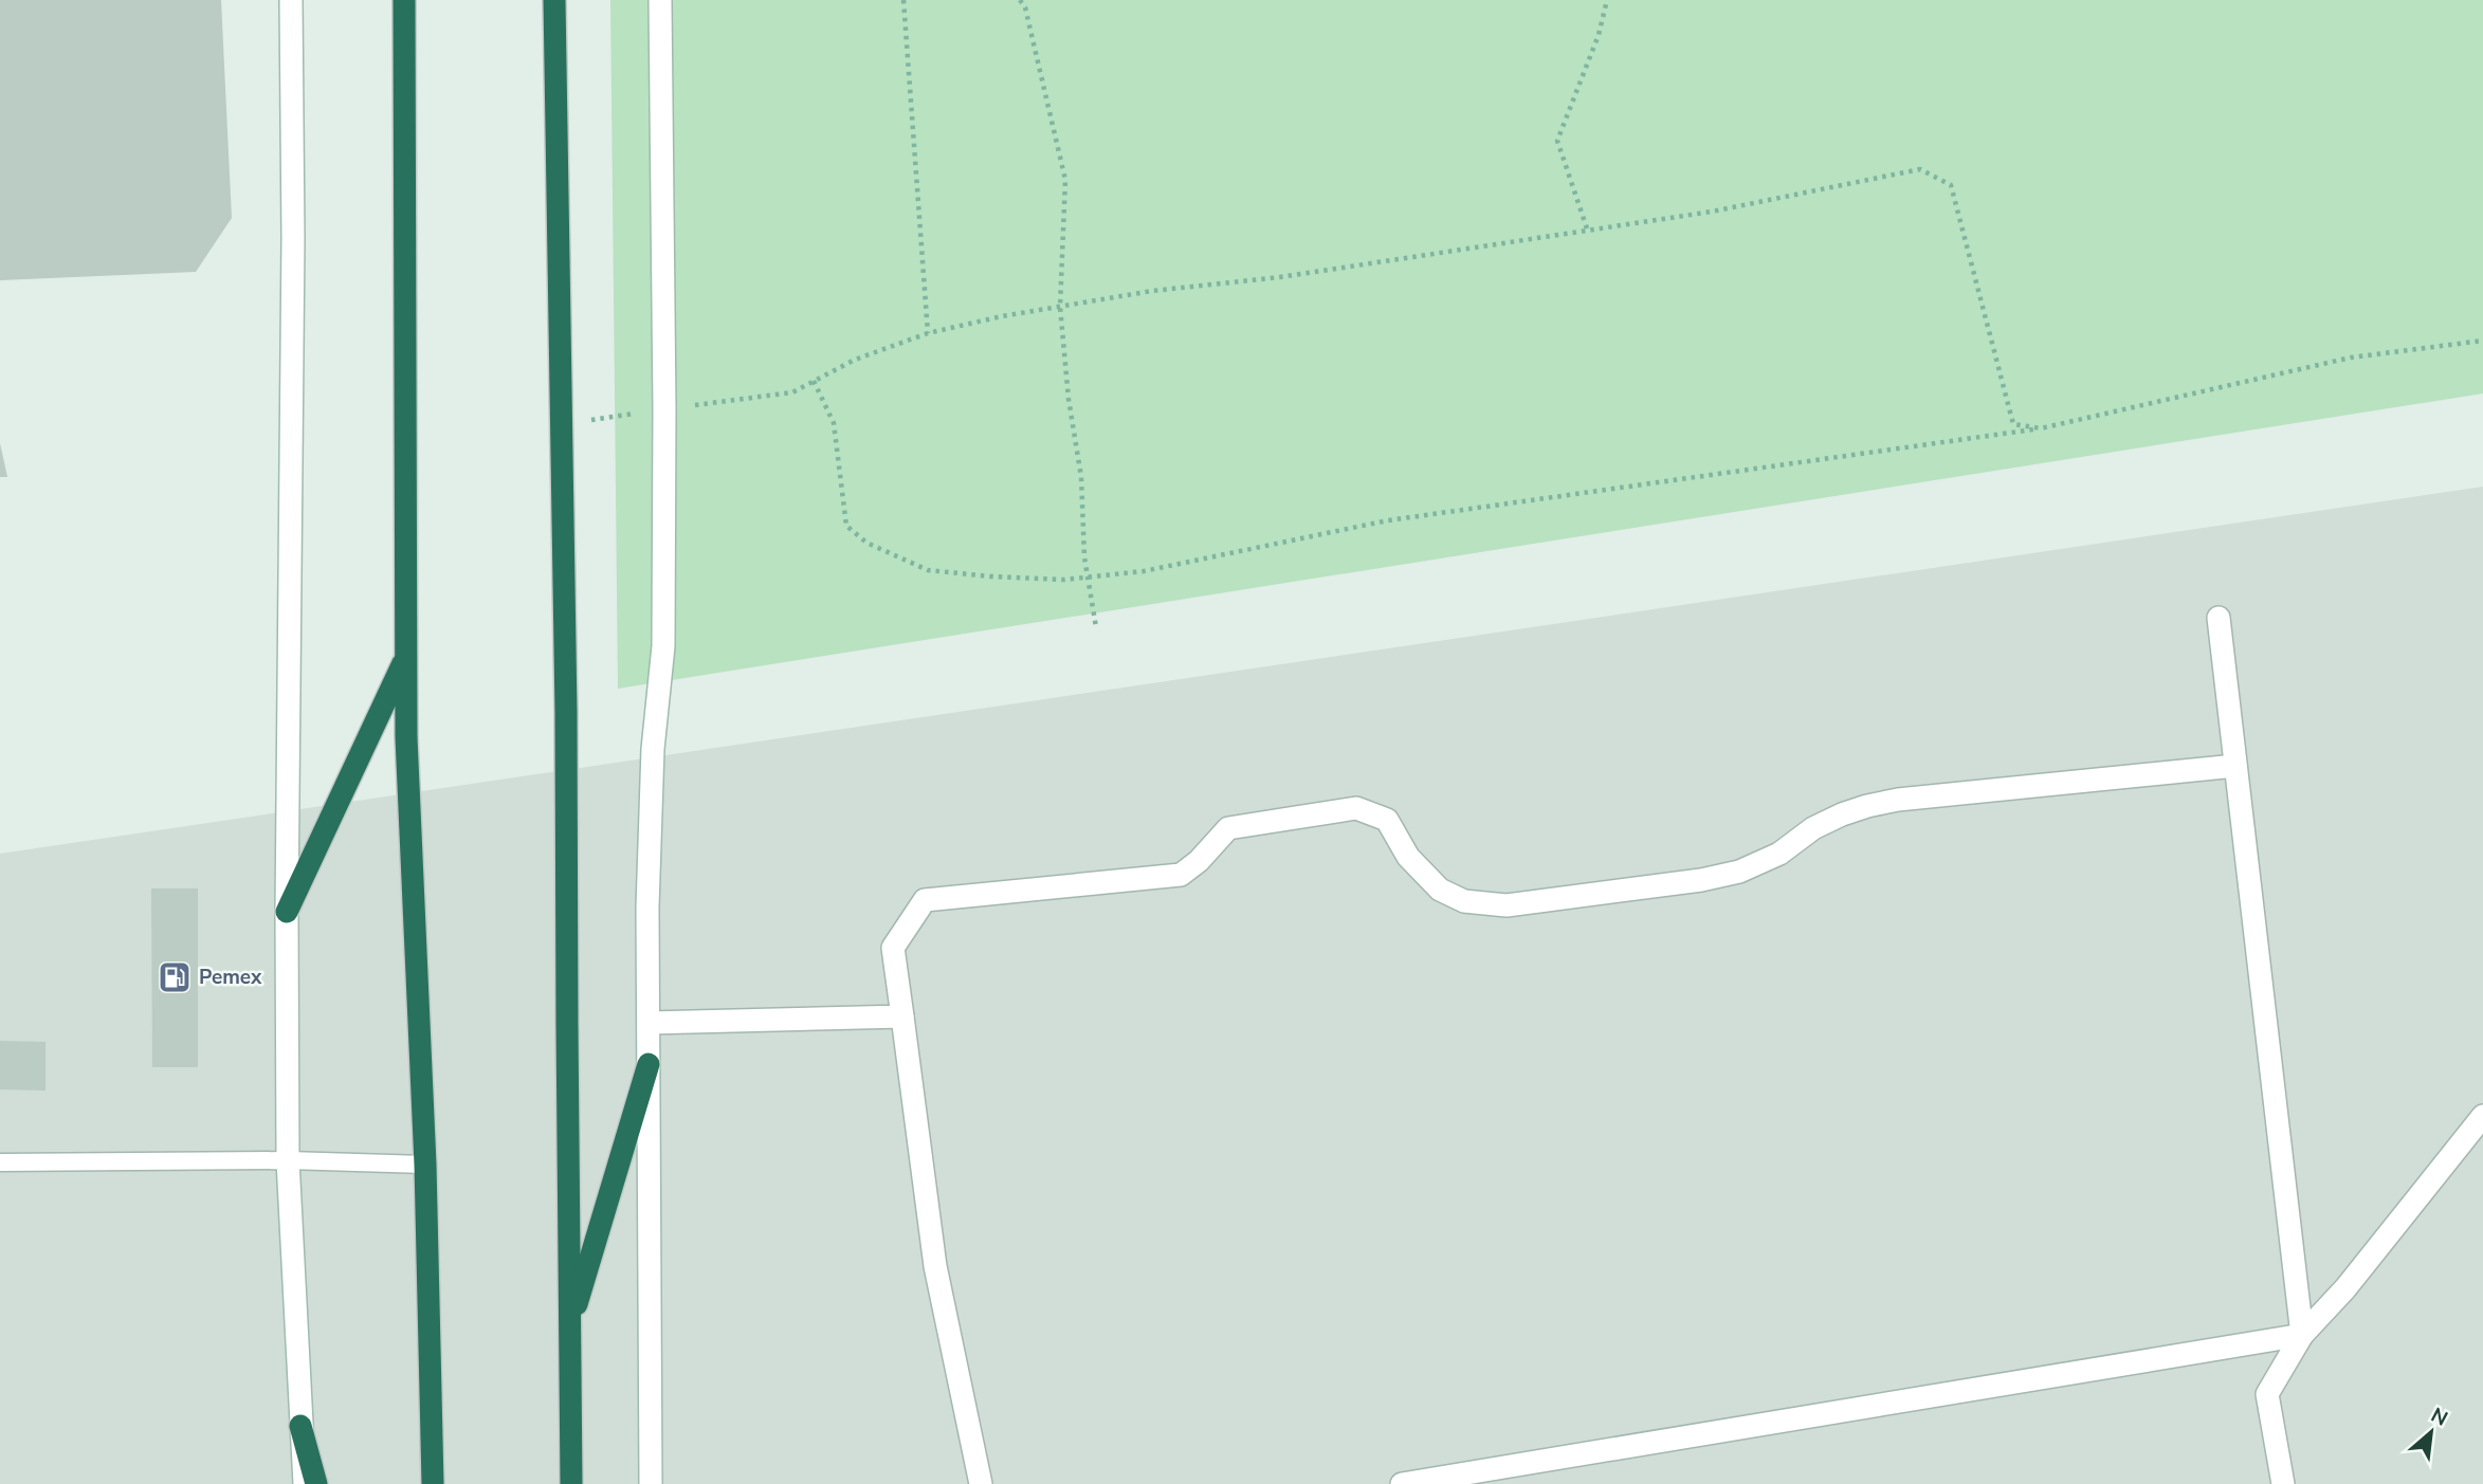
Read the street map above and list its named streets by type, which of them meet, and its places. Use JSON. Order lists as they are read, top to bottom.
{
  "places": {
    "fuel station": ["Pemex"]
  },
  "north": "top right"
}
